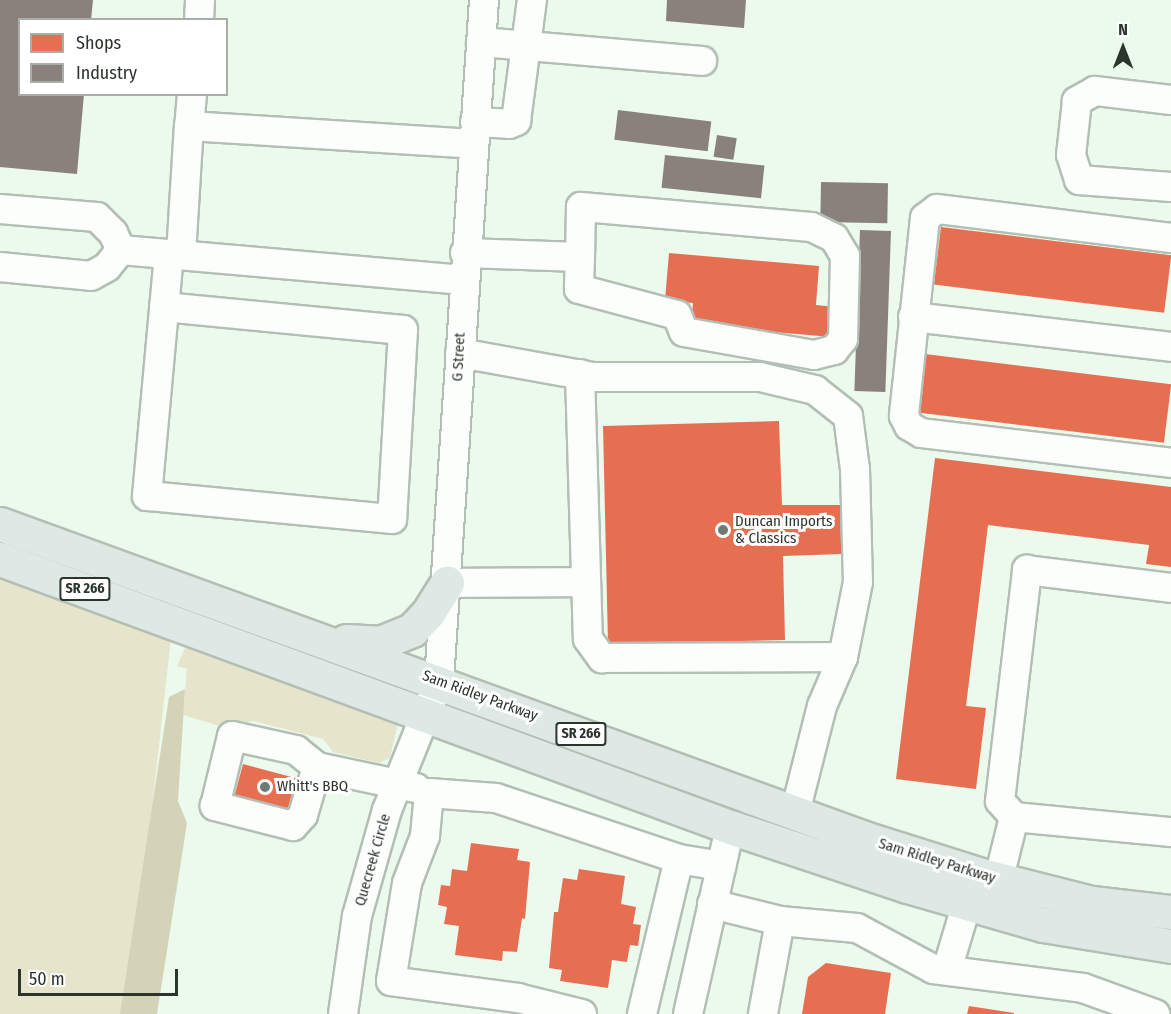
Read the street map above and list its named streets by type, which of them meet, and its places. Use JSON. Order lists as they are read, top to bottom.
{
  "streets": {
    "main road": ["SR 266", "Sam Ridley Parkway"],
    "street": ["G Street", "Quecreek Circle"]
  },
  "crossings": [
    ["G Street", "Sam Ridley Parkway"],
    ["G Street", "Quecreek Circle"],
    ["Sam Ridley Parkway", "Quecreek Circle"]
  ],
  "places": ["Duncan Imports & Classics", "Whitt's BBQ"],
  "legend": ["Shops", "Industry"],
  "scale_bar": "50 m",
  "north": "top"
}
